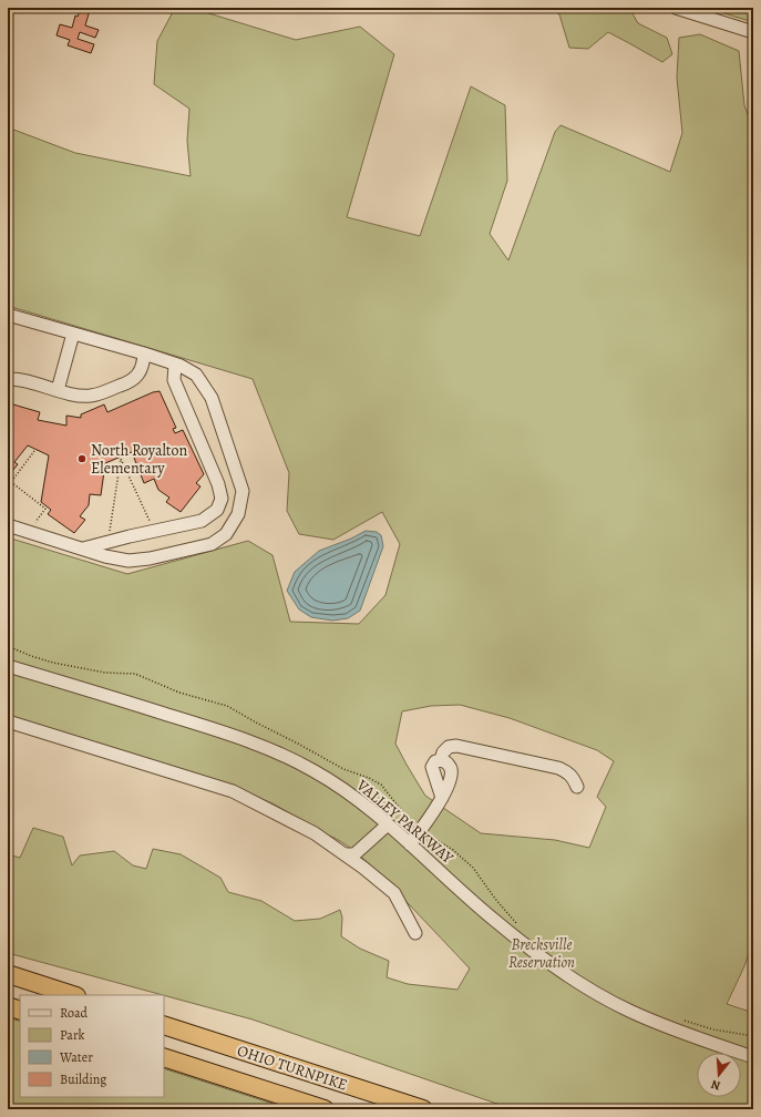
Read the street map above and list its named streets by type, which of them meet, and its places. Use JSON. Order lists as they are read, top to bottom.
{
  "streets": {
    "highway": ["OHIO TURNPIKE"],
    "street": ["VALLEY PARKWAY"]
  },
  "parks": ["Brecksville Reservation"],
  "places": ["North Royalton Elementary"],
  "legend": [
    "Road",
    "Park",
    "Water",
    "Building"
  ],
  "north": "bottom"
}
